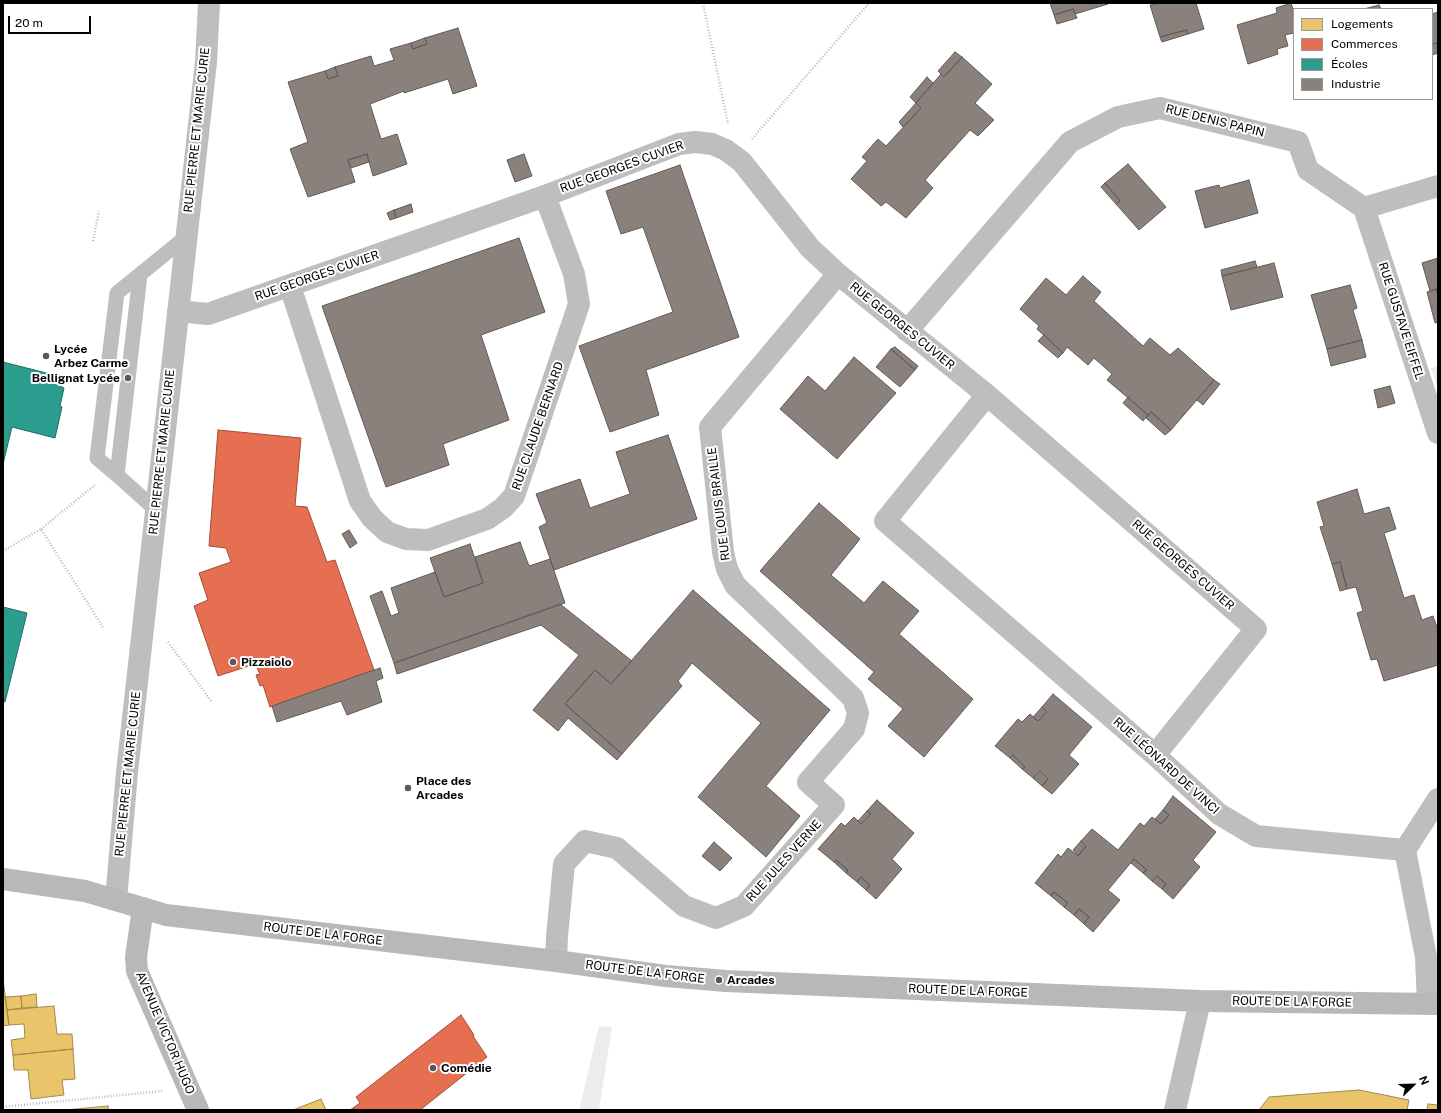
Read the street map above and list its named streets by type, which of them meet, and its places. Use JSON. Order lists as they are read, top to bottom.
{
  "streets": {
    "main road": ["ROUTE DE LA FORGE", "AVENUE VICTOR HUGO"],
    "street": [
      "RUE DENIS PAPIN",
      "RUE PIERRE ET MARIE CURIE",
      "RUE GEORGES CUVIER",
      "RUE GUSTAVE EIFFEL",
      "RUE CLAUDE BERNARD",
      "RUE LOUIS BRAILLE",
      "RUE LÉONARD DE VINCI",
      "RUE JULES VERNE"
    ]
  },
  "crossings": [
    ["RUE DENIS PAPIN", "RUE GEORGES CUVIER"],
    ["RUE DENIS PAPIN", "RUE GUSTAVE EIFFEL"],
    ["RUE PIERRE ET MARIE CURIE", "RUE GEORGES CUVIER"],
    ["RUE PIERRE ET MARIE CURIE", "ROUTE DE LA FORGE"],
    ["RUE GEORGES CUVIER", "RUE CLAUDE BERNARD"],
    ["RUE GEORGES CUVIER", "RUE LOUIS BRAILLE"],
    ["RUE GEORGES CUVIER", "RUE LÉONARD DE VINCI"],
    ["RUE LOUIS BRAILLE", "RUE JULES VERNE"],
    ["RUE JULES VERNE", "ROUTE DE LA FORGE"],
    ["ROUTE DE LA FORGE", "AVENUE VICTOR HUGO"]
  ],
  "places": [
    "Lycée Arbez Carme",
    "Bellignat Lycée",
    "Pizzaiolo",
    "Place des Arcades",
    "Arcades",
    "Comédie"
  ],
  "legend": [
    "Logements",
    "Commerces",
    "Écoles",
    "Industrie"
  ],
  "scale_bar": "20 m",
  "north": "top right"
}
